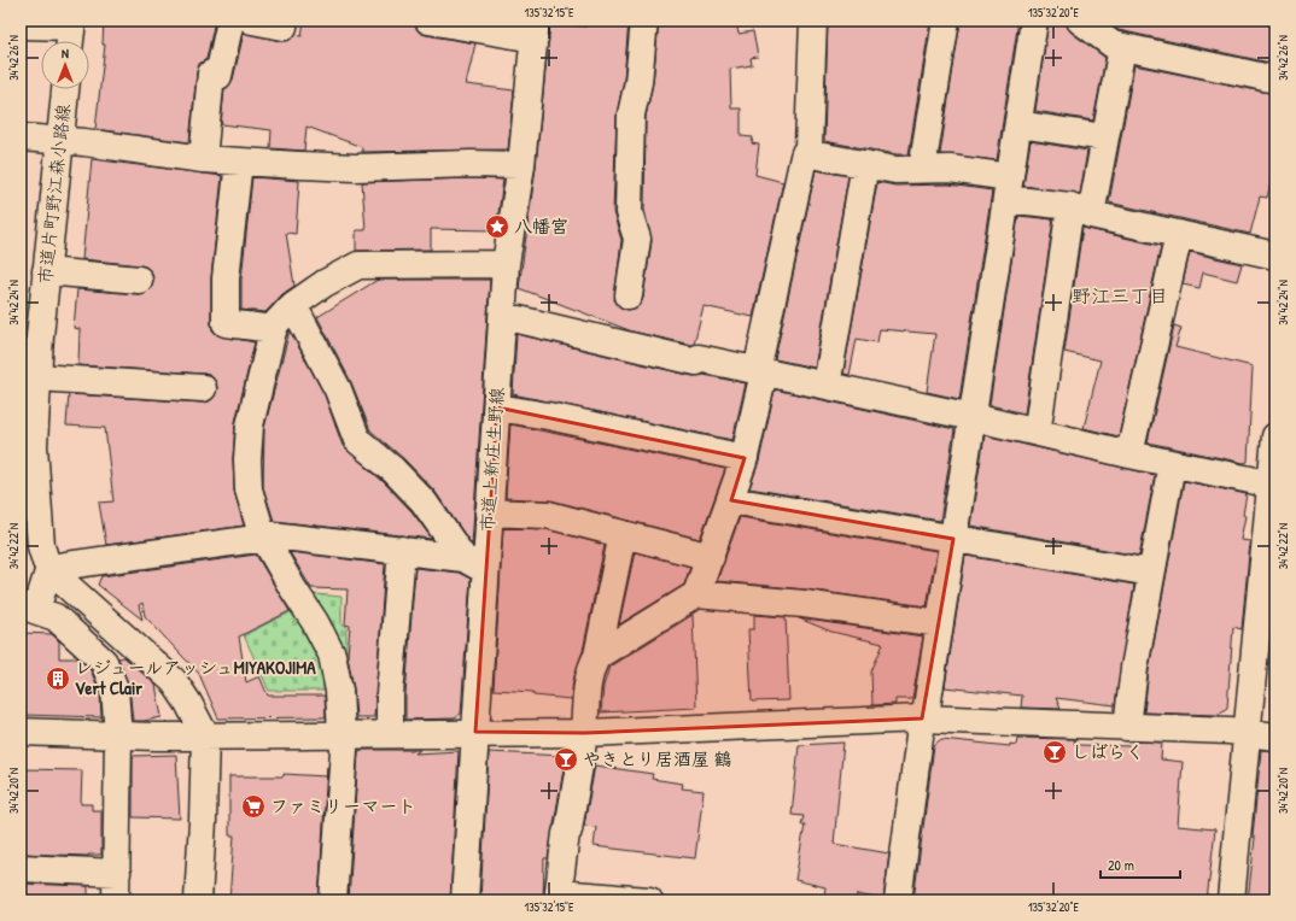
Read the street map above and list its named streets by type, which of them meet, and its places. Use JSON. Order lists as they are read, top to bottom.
{
  "streets": {
    "street": ["市道片町野江森小路線", "市道上新庄生野線"]
  },
  "districts": ["野江三丁目"],
  "places": {
    "place": ["八幡宮"],
    "building": ["レジュールアッシュMIYAKOJIMA Vert Clair"],
    "bar": ["しばらく", "やきとり居酒屋 鶴"],
    "supermarket": ["ファミリーマート"]
  },
  "scale_bar": "20 m",
  "north": "top",
  "coordinates": [
    "135°32'15\"E",
    "135°32'20\"E",
    "34°42'26\"N",
    "34°42'24\"N",
    "34°42'22\"N",
    "34°42'20\"N"
  ]
}
